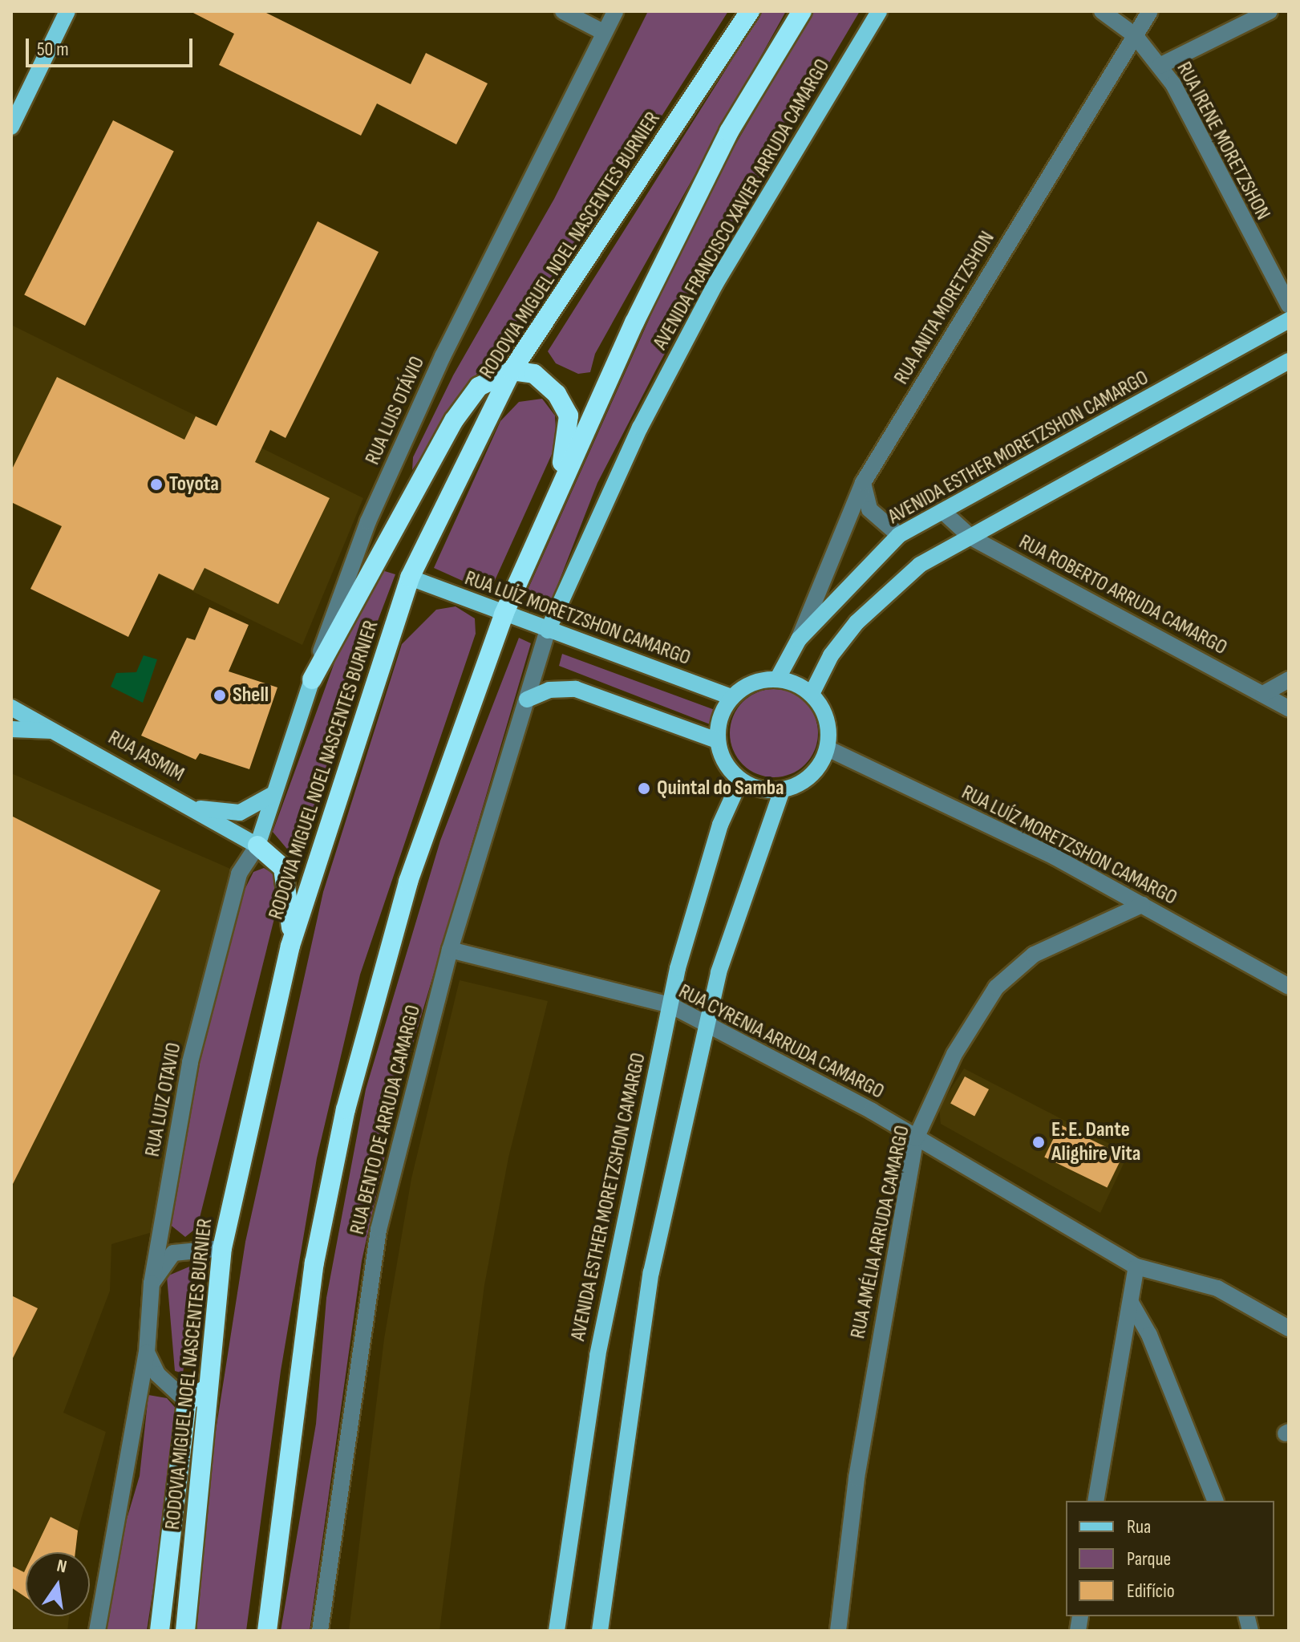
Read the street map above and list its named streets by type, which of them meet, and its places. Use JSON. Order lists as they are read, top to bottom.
{
  "streets": {
    "highway": ["RODOVIA MIGUEL NOEL NASCENTES BURNIER"],
    "main road": [
      "AVENIDA FRANCISCO XAVIER ARRUDA CAMARGO",
      "RUA LUIS OTÁVIO",
      "AVENIDA ESTHER MORETZSHON CAMARGO",
      "RUA LUÍZ MORETZSHON CAMARGO",
      "RUA JASMIM"
    ],
    "street": [
      "RUA IRENE MORETZSHON",
      "RUA ANITA MORETZSHON",
      "RUA ROBERTO ARRUDA CAMARGO",
      "RUA CYRENIA ARRUDA CAMARGO",
      "RUA LUIZ OTAVIO",
      "RUA BENTO DE ARRUDA CAMARGO",
      "RUA AMÉLIA ARRUDA CAMARGO"
    ]
  },
  "crossings": [
    ["RUA IRENE MORETZSHON", "RUA ANITA MORETZSHON"],
    ["AVENIDA FRANCISCO XAVIER ARRUDA CAMARGO", "RUA LUÍZ MORETZSHON CAMARGO"],
    ["AVENIDA FRANCISCO XAVIER ARRUDA CAMARGO", "RUA BENTO DE ARRUDA CAMARGO"],
    ["RODOVIA MIGUEL NOEL NASCENTES BURNIER", "RUA LUÍZ MORETZSHON CAMARGO"],
    ["RUA ANITA MORETZSHON", "AVENIDA ESTHER MORETZSHON CAMARGO"],
    ["RUA LUIS OTÁVIO", "RUA JASMIM"],
    ["RUA LUIS OTÁVIO", "RUA LUIZ OTAVIO"],
    ["AVENIDA ESTHER MORETZSHON CAMARGO", "RUA ROBERTO ARRUDA CAMARGO"],
    ["AVENIDA ESTHER MORETZSHON CAMARGO", "RUA LUÍZ MORETZSHON CAMARGO"],
    ["AVENIDA ESTHER MORETZSHON CAMARGO", "RUA CYRENIA ARRUDA CAMARGO"],
    ["RUA LUÍZ MORETZSHON CAMARGO", "RUA BENTO DE ARRUDA CAMARGO"],
    ["RUA LUÍZ MORETZSHON CAMARGO", "RUA AMÉLIA ARRUDA CAMARGO"],
    ["RUA JASMIM", "RUA LUIZ OTAVIO"],
    ["RUA CYRENIA ARRUDA CAMARGO", "RUA BENTO DE ARRUDA CAMARGO"],
    ["RUA CYRENIA ARRUDA CAMARGO", "RUA AMÉLIA ARRUDA CAMARGO"]
  ],
  "places": [
    "Toyota",
    "Shell",
    "Quintal do Samba",
    "E. E. Dante Alighire Vita"
  ],
  "legend": ["Rua", "Parque", "Edifício"],
  "scale_bar": "50 m",
  "north": "top"
}
